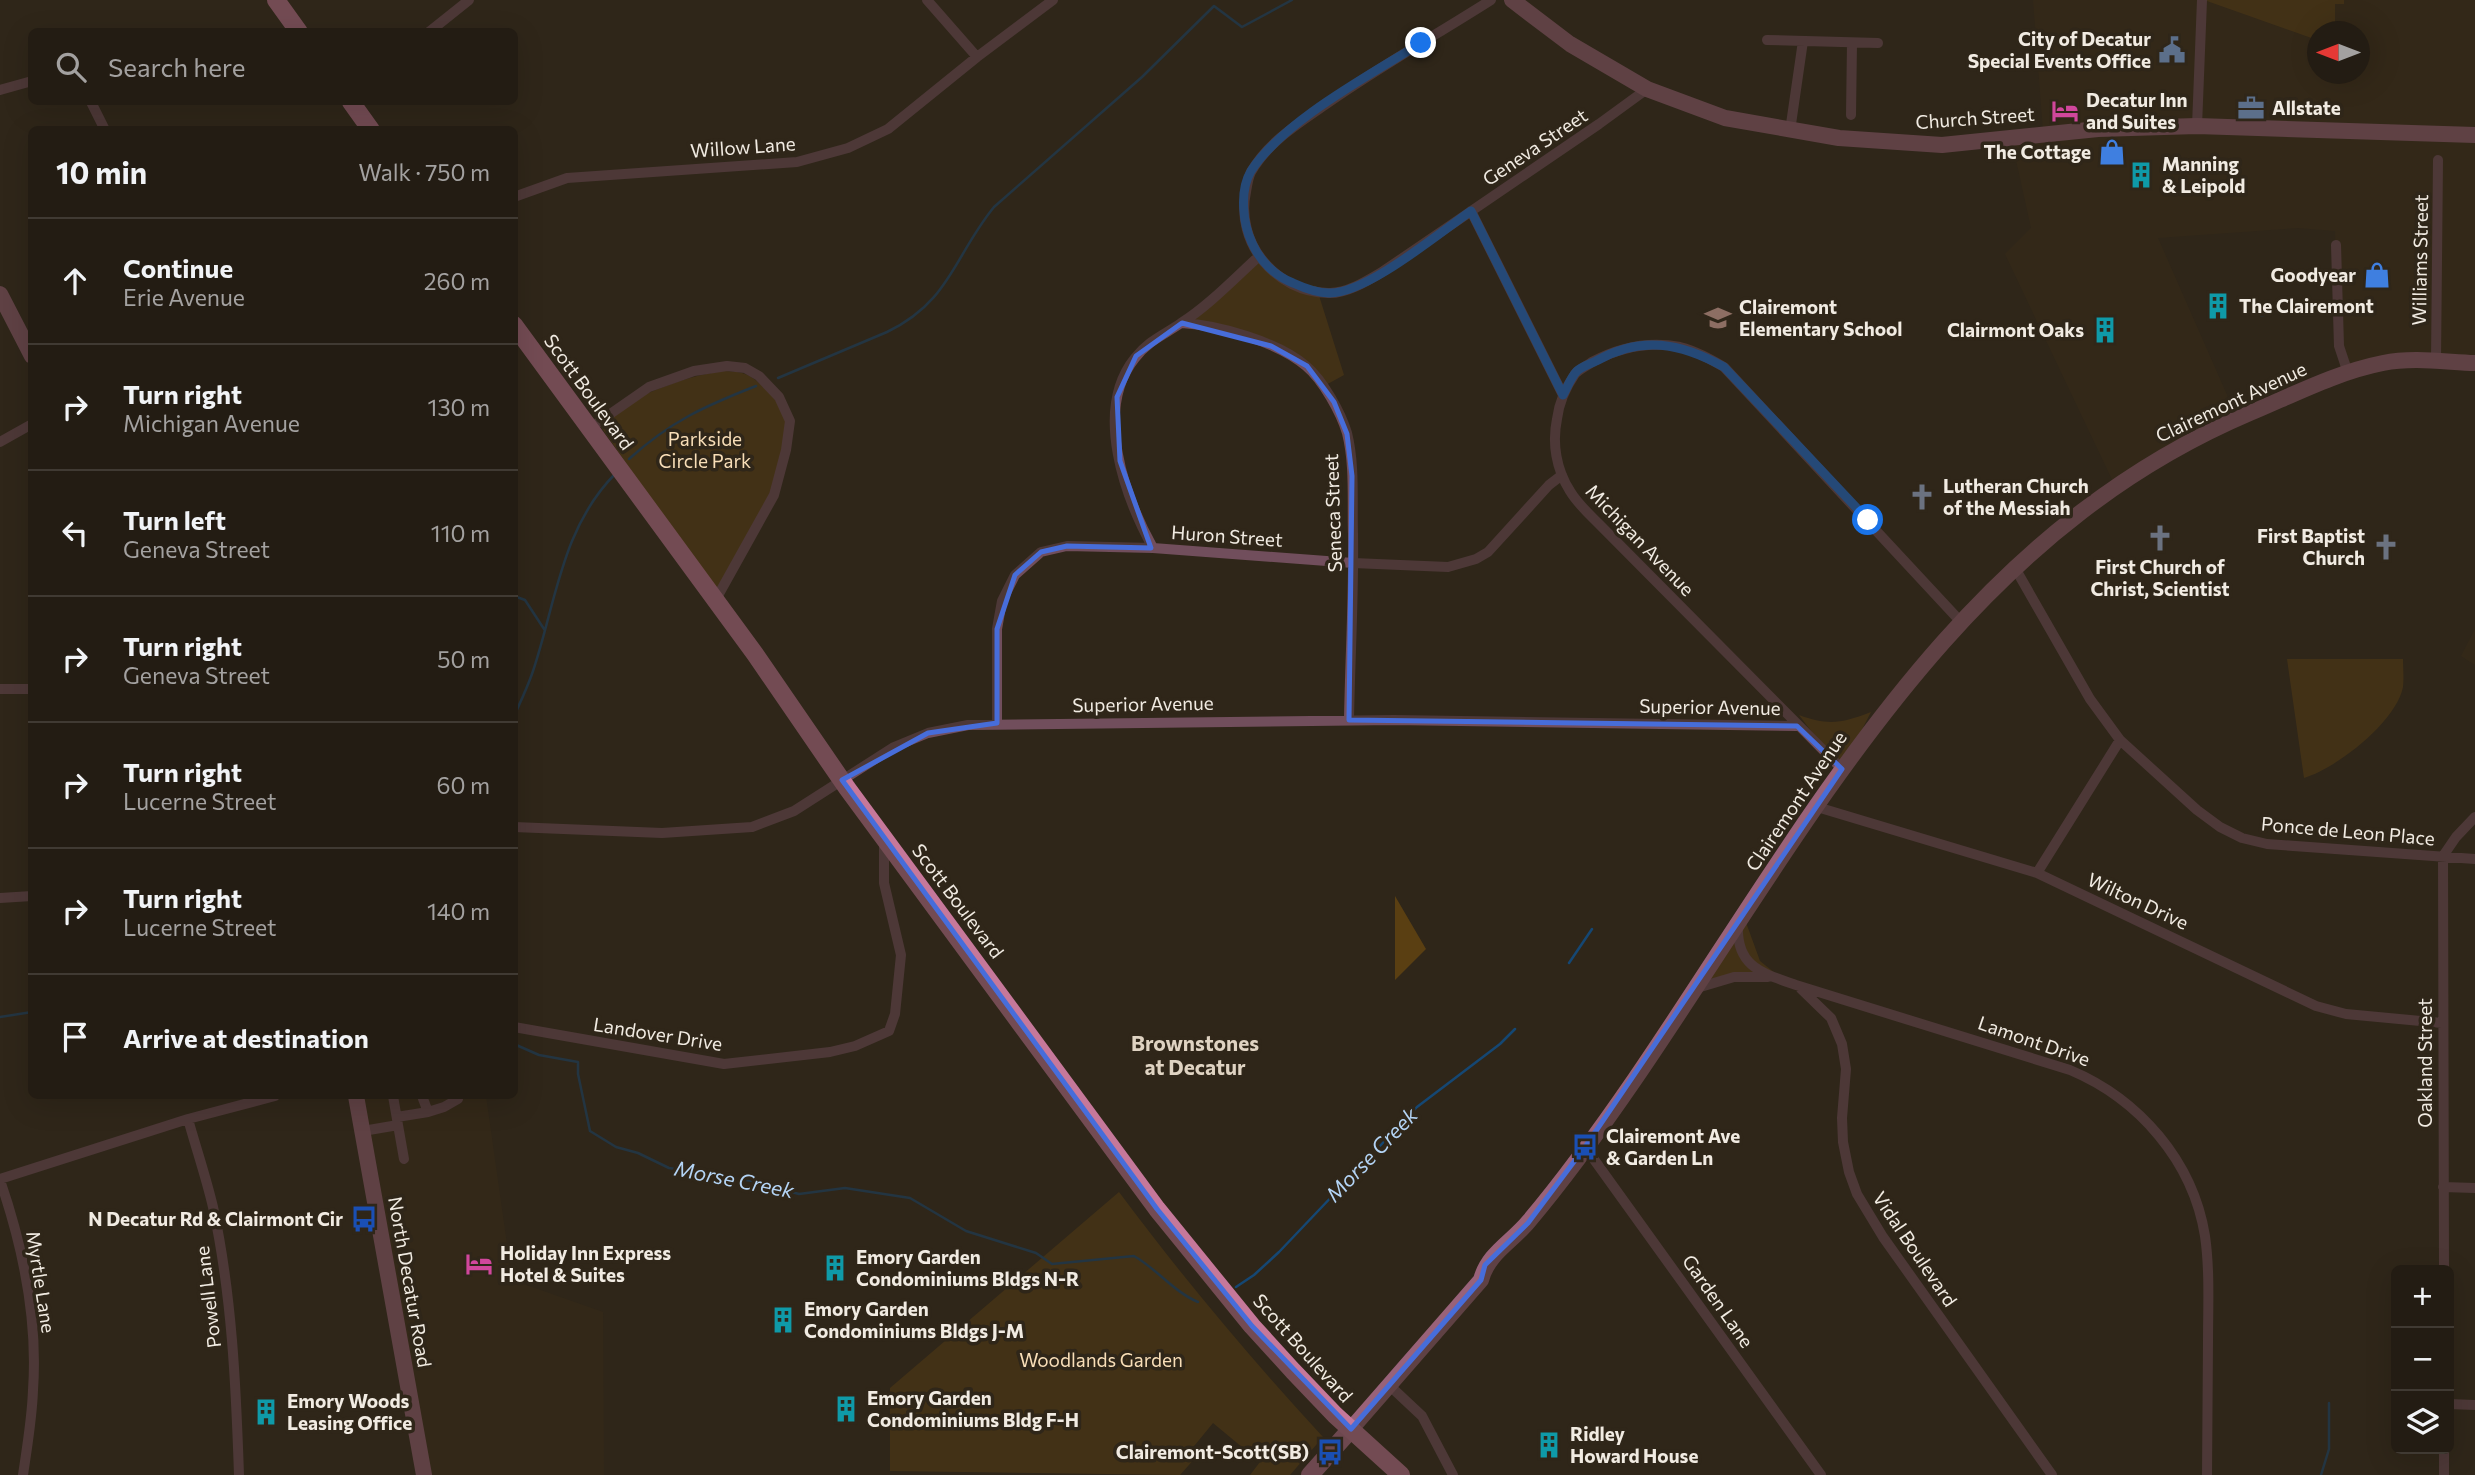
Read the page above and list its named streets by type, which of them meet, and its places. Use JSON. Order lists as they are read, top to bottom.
{
  "streets": {
    "highway": ["Scott Boulevard"],
    "main road": ["Church Street", "Clairemont Avenue", "North Decatur Road"],
    "street": [
      "Willow Lane",
      "Geneva Street",
      "Williams Street",
      "Seneca Street",
      "Huron Street",
      "Michigan Avenue",
      "Superior Avenue",
      "Ponce de Leon Place",
      "Wilton Drive",
      "Landover Drive",
      "Lamont Drive",
      "Oakland Street",
      "Vidal Boulevard",
      "Myrtle Lane",
      "Powell Lane",
      "Garden Lane"
    ]
  },
  "crossings": [
    ["Church Street", "Geneva Street"],
    ["Williams Street", "Clairemont Avenue"],
    ["Scott Boulevard", "Clairemont Avenue"],
    ["Scott Boulevard", "Superior Avenue"],
    ["Scott Boulevard", "Landover Drive"],
    ["Clairemont Avenue", "Michigan Avenue"],
    ["Clairemont Avenue", "Ponce de Leon Place"],
    ["Clairemont Avenue", "Wilton Drive"],
    ["Clairemont Avenue", "Lamont Drive"],
    ["Clairemont Avenue", "Garden Lane"],
    ["Seneca Street", "Huron Street"],
    ["Seneca Street", "Superior Avenue"],
    ["Huron Street", "Michigan Avenue"],
    ["Huron Street", "Superior Avenue"],
    ["Michigan Avenue", "Superior Avenue"],
    ["Ponce de Leon Place", "Oakland Street"],
    ["Wilton Drive", "Oakland Street"],
    ["Lamont Drive", "Vidal Boulevard"]
  ],
  "districts": ["Brownstones at Decatur"],
  "water": ["Morse Creek"],
  "parks": ["Parkside Circle Park", "Woodlands Garden"],
  "places": {
    "public building": ["City of Decatur Special Events Office"],
    "office": ["Allstate"],
    "hotel": ["Decatur Inn and Suites", "Holiday Inn Express Hotel & Suites"],
    "shop": ["The Cottage", "Goodyear"],
    "building": [
      "Manning & Leipold",
      "The Clairemont",
      "Clairmont Oaks",
      "Emory Garden Condominiums Bldgs N-R",
      "Emory Garden Condominiums Bldgs J-M",
      "Emory Garden Condominiums Bldg F-H",
      "Emory Woods Leasing Office",
      "Ridley Howard House"
    ],
    "school or university": ["Clairemont Elementary School"],
    "church": ["Lutheran Church of the Messiah", "First Church of Christ, Scientist", "First Baptist Church"],
    "bus stop": ["Clairemont Ave & Garden Ln", "N Decatur Rd & Clairmont Cir", "Clairemont-Scott(SB)"]
  },
  "north": "left",
  "page": {
    "search": "Search here",
    "heading": ["10 min", "Walk · 750 m"],
    "list": [
      ["Continue", "Erie Avenue", "260 m"],
      ["Turn right", "Michigan Avenue", "130 m"],
      ["Turn left", "Geneva Street", "110 m"],
      ["Turn right", "Geneva Street", "50 m"],
      ["Turn right", "Lucerne Street", "60 m"],
      ["Turn right", "Lucerne Street", "140 m"],
      "Arrive at destination"
    ],
    "map_buttons": ["+", "−"]
  }
}
